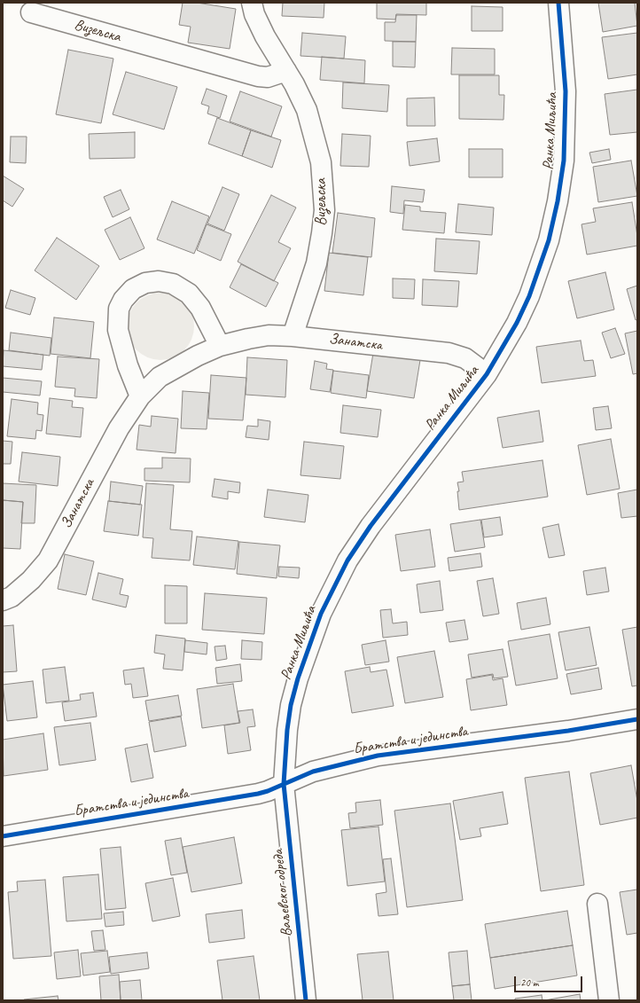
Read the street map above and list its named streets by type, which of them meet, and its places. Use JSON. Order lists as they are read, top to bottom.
{
  "streets": {
    "street": [
      "Визељска",
      "Ранка Миљића",
      "Занатска",
      "Братства и јединства",
      "Ваљевског одреда"
    ]
  },
  "crossings": [
    ["Визељска", "Занатска"],
    ["Ранка Миљића", "Занатска"],
    ["Ранка Миљића", "Братства и јединства"],
    ["Ранка Миљића", "Ваљевског одреда"],
    ["Братства и јединства", "Ваљевског одреда"]
  ],
  "scale_bar": "20 m"
}
